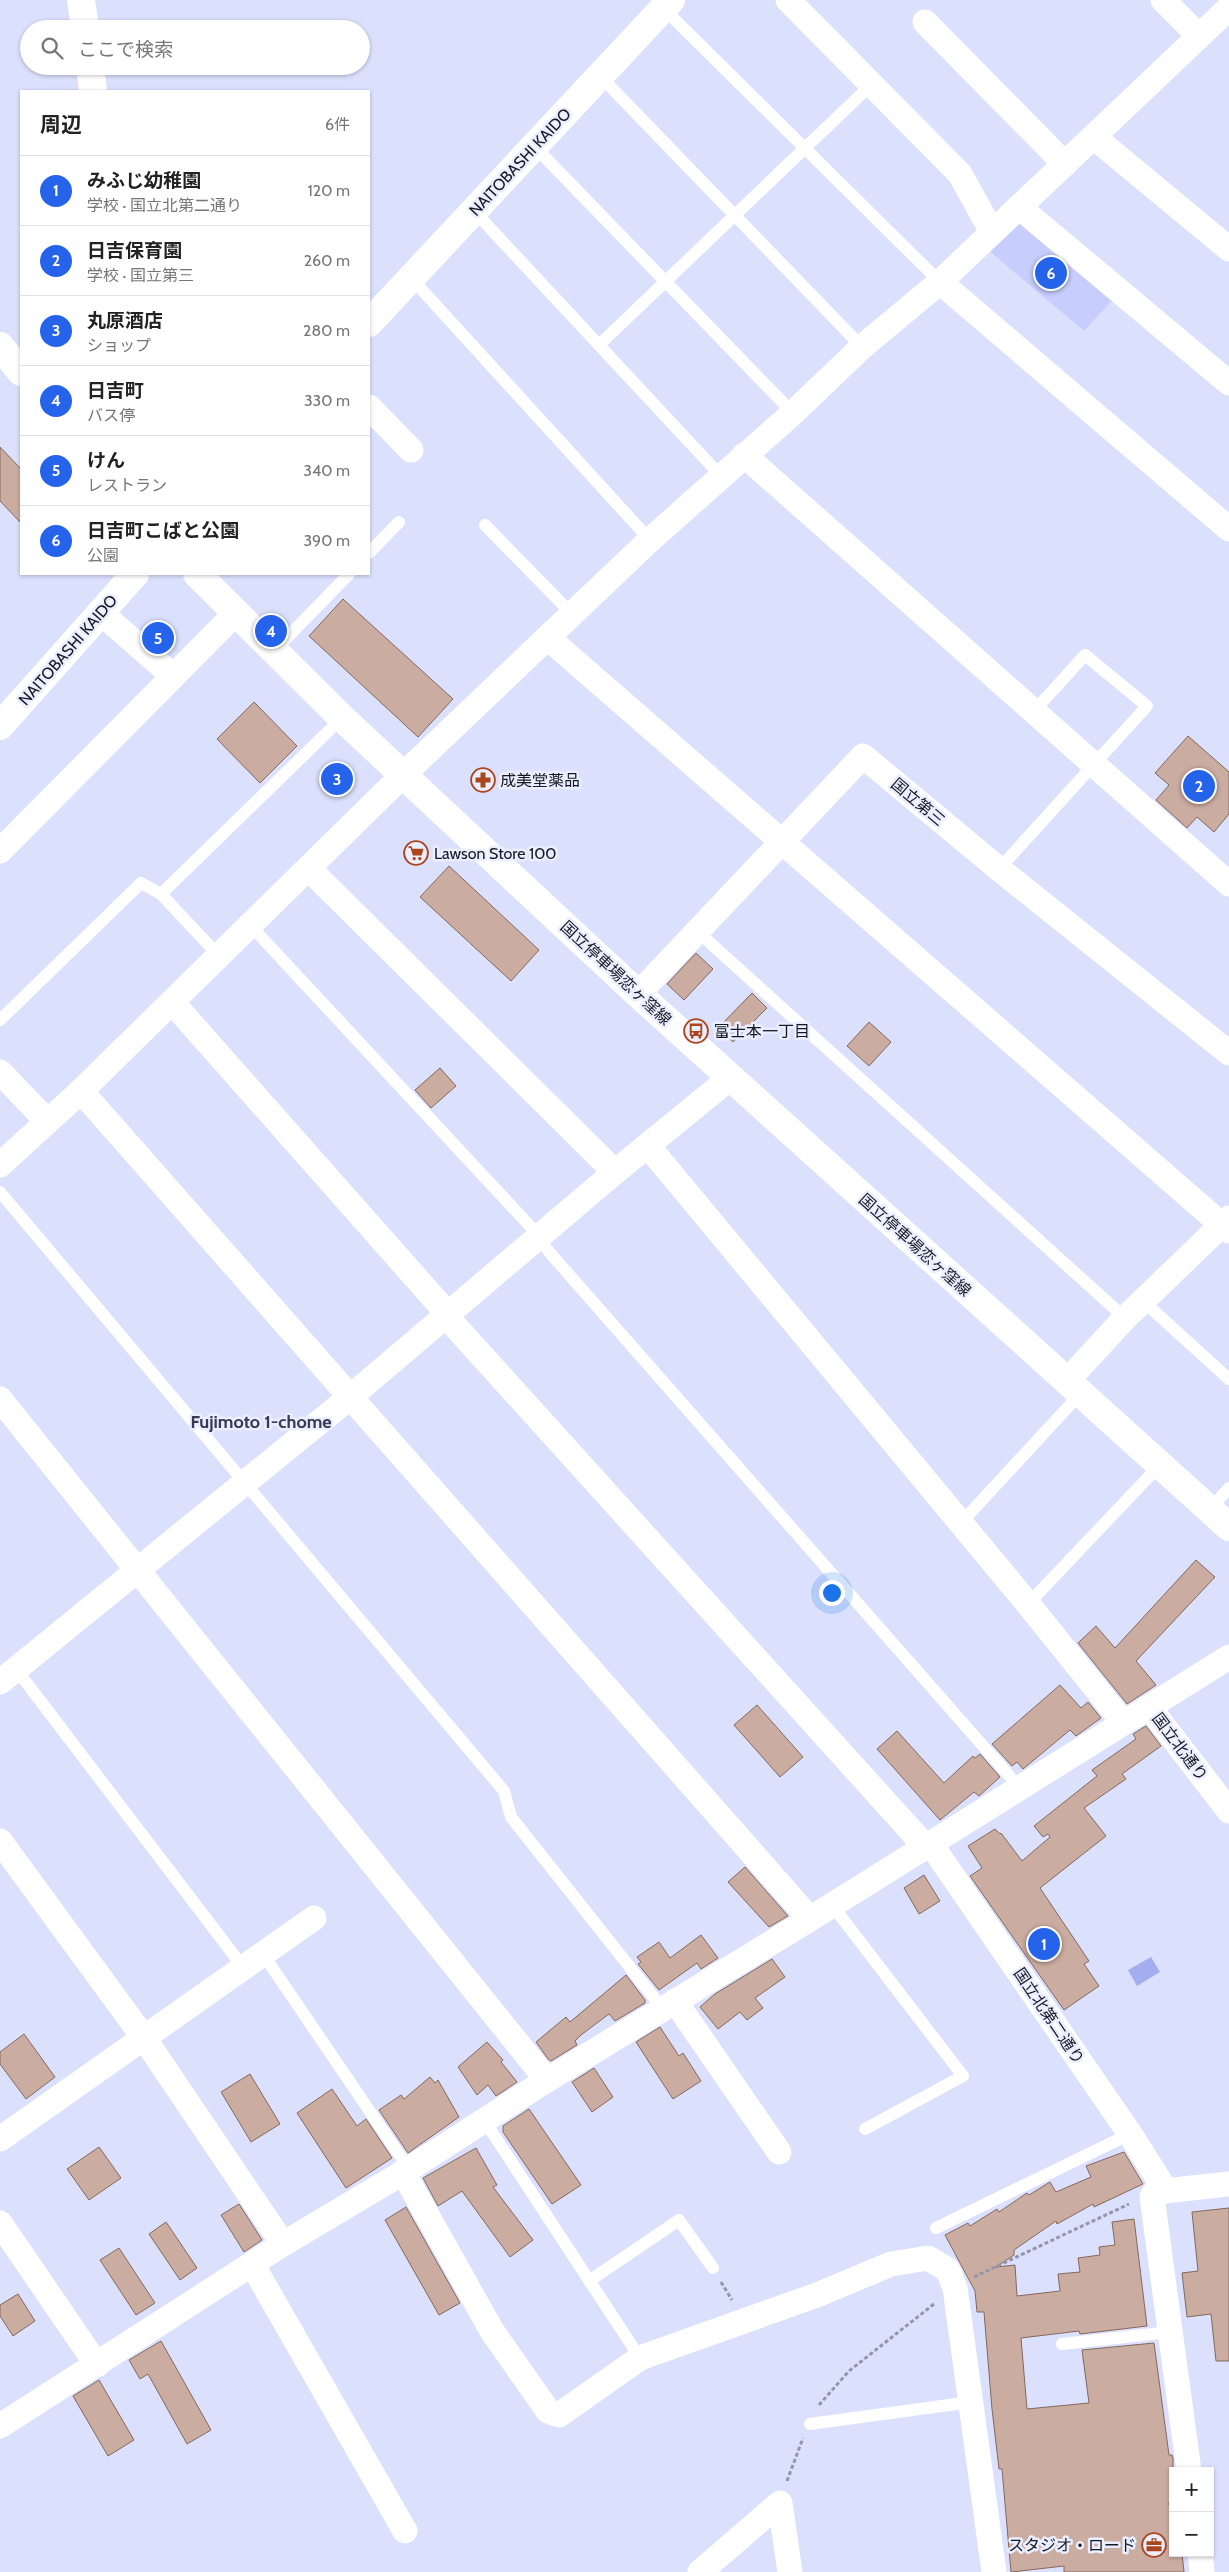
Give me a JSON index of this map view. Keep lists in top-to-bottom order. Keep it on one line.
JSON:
{"streets":{"main road":["NAITOBASHI KAIDO","国立停車場恋ヶ窪線"],"street":["国立第三","国立北通り","国立北第二通り"]},"crossings":[["国立第三","国立停車場恋ヶ窪線"]],"districts":["Fujimoto 1-chome"],"places":{"pharmacy":["成美堂薬品"],"supermarket":["Lawson Store 100"],"bus stop":["富士本一丁目"],"office":["スタジオ・ロード"]},"page":{"search":"ここで検索","heading":["周辺","6件"],"list":[{"mark":"1","name":"みふじ幼稚園","note":"学校 · 国立北第二通り","value":"120 m"},{"mark":"2","name":"日吉保育園","note":"学校 · 国立第三","value":"260 m"},{"mark":"3","name":"丸原酒店","note":"ショップ","value":"280 m"},{"mark":"4","name":"日吉町","note":"バス停","value":"330 m"},{"mark":"5","name":"けん","note":"レストラン","value":"340 m"},{"mark":"6","name":"日吉町こばと公園","note":"公園","value":"390 m"}],"pins":["6","4","5","3","2","1"],"map_buttons":["+","−"]}}
